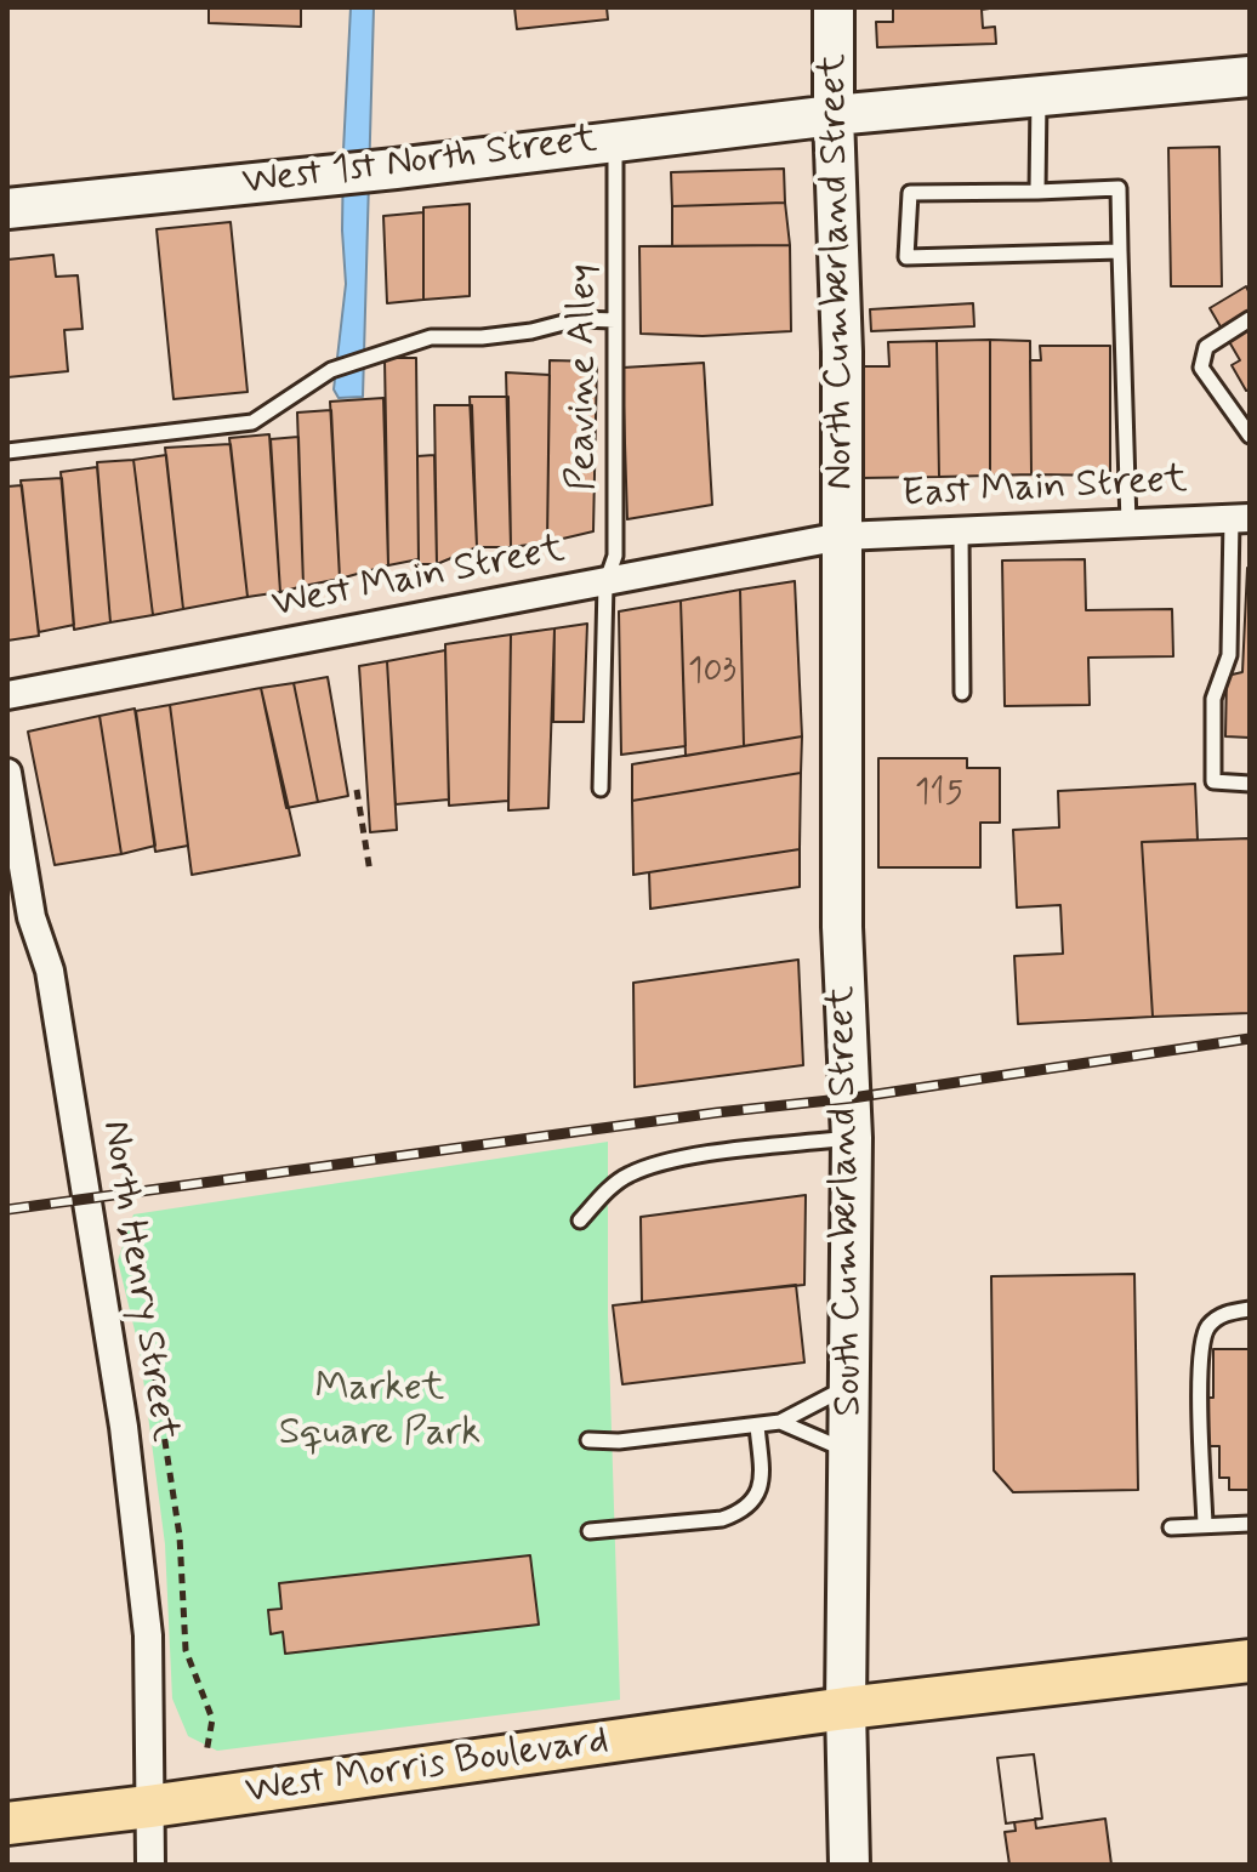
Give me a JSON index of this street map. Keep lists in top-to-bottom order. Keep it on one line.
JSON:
{"streets":{"main road":["West 1st North Street","North Cumberland Street","South Cumberland Street","West Morris Boulevard"],"street":["East Main Street","West Main Street","North Henry Street"],"lane":["Peavine Alley"]},"crossings":[["West 1st North Street","North Cumberland Street"],["West 1st North Street","Peavine Alley"],["North Cumberland Street","East Main Street"],["North Cumberland Street","West Main Street"],["North Cumberland Street","South Cumberland Street"],["Peavine Alley","West Main Street"],["East Main Street","West Main Street"],["East Main Street","South Cumberland Street"],["West Main Street","South Cumberland Street"],["South Cumberland Street","West Morris Boulevard"],["North Henry Street","West Morris Boulevard"]],"parks":["Market Square Park"],"house_numbers":["103","115"]}
